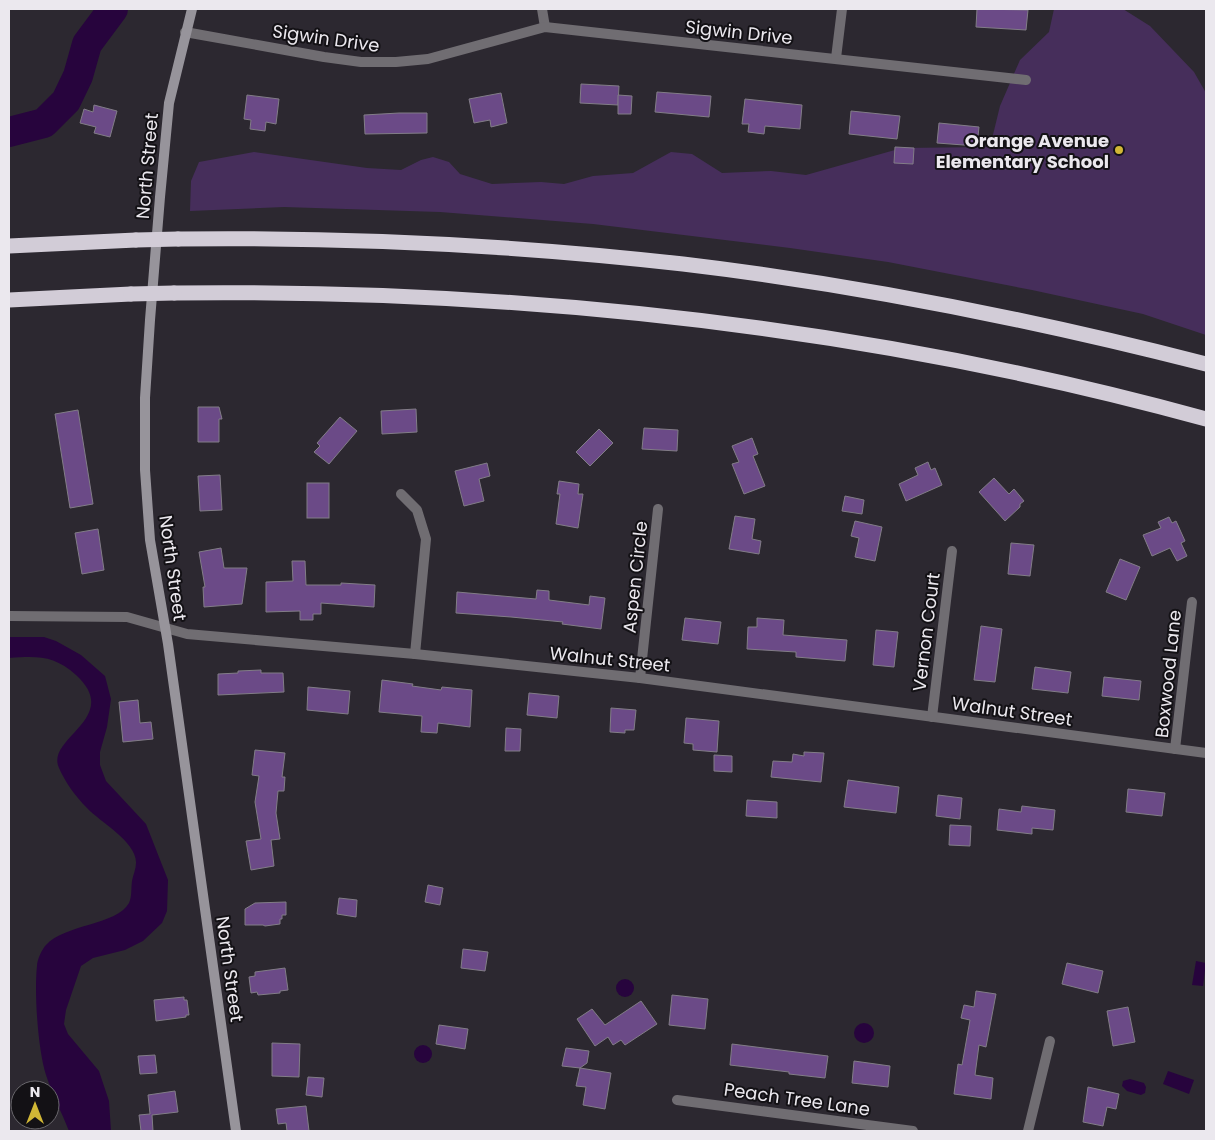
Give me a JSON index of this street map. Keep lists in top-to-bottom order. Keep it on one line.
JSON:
{"streets":{"main road":["North Street"],"street":["Sigwin Drive","Aspen Circle","Vernon Court","Walnut Street","Boxwood Lane","Peach Tree Lane"]},"crossings":[["Sigwin Drive","North Street"],["North Street","Walnut Street"],["Aspen Circle","Walnut Street"],["Vernon Court","Walnut Street"],["Walnut Street","Boxwood Lane"]],"places":["Orange Avenue Elementary School"],"north":"top"}
